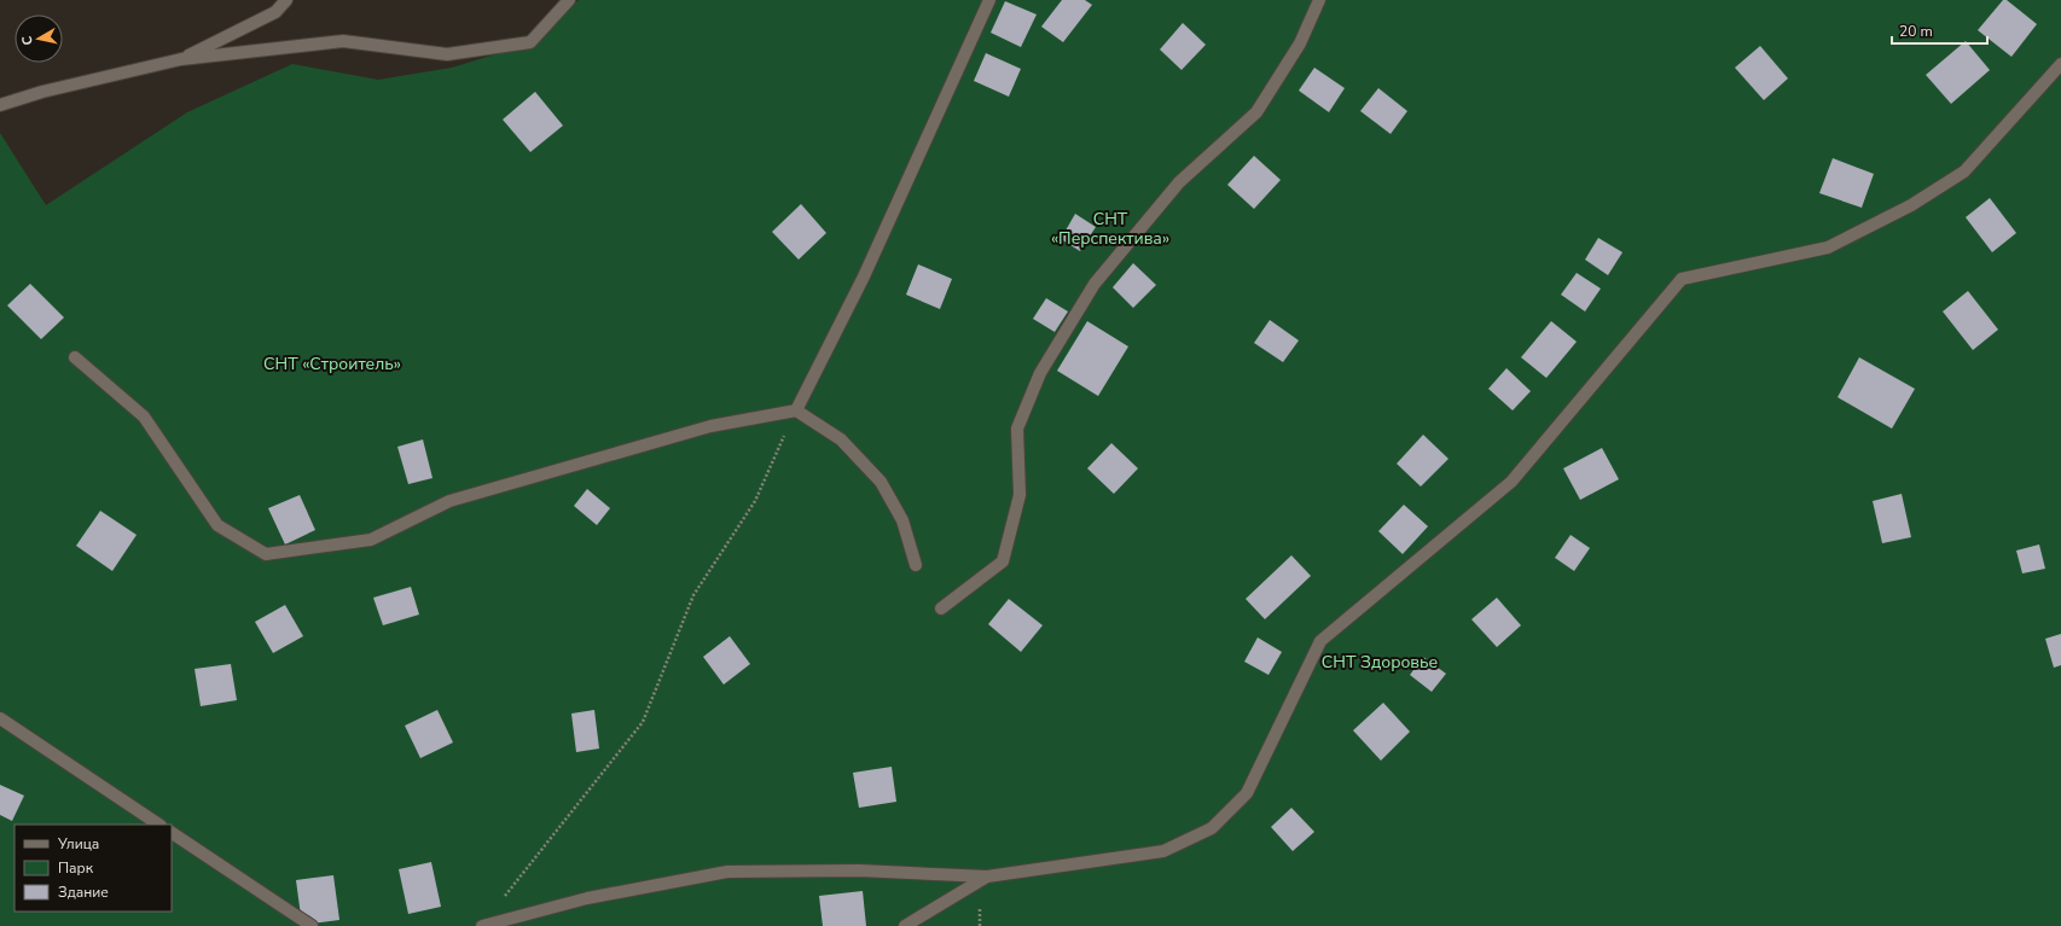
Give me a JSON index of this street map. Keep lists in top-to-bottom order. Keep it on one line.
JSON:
{"parks":["СНТ «Перспектива»","СНТ «Строитель»","СНТ Здоровье"],"legend":["Улица","Парк","Здание"],"scale_bar":"20 m","north":"left"}
